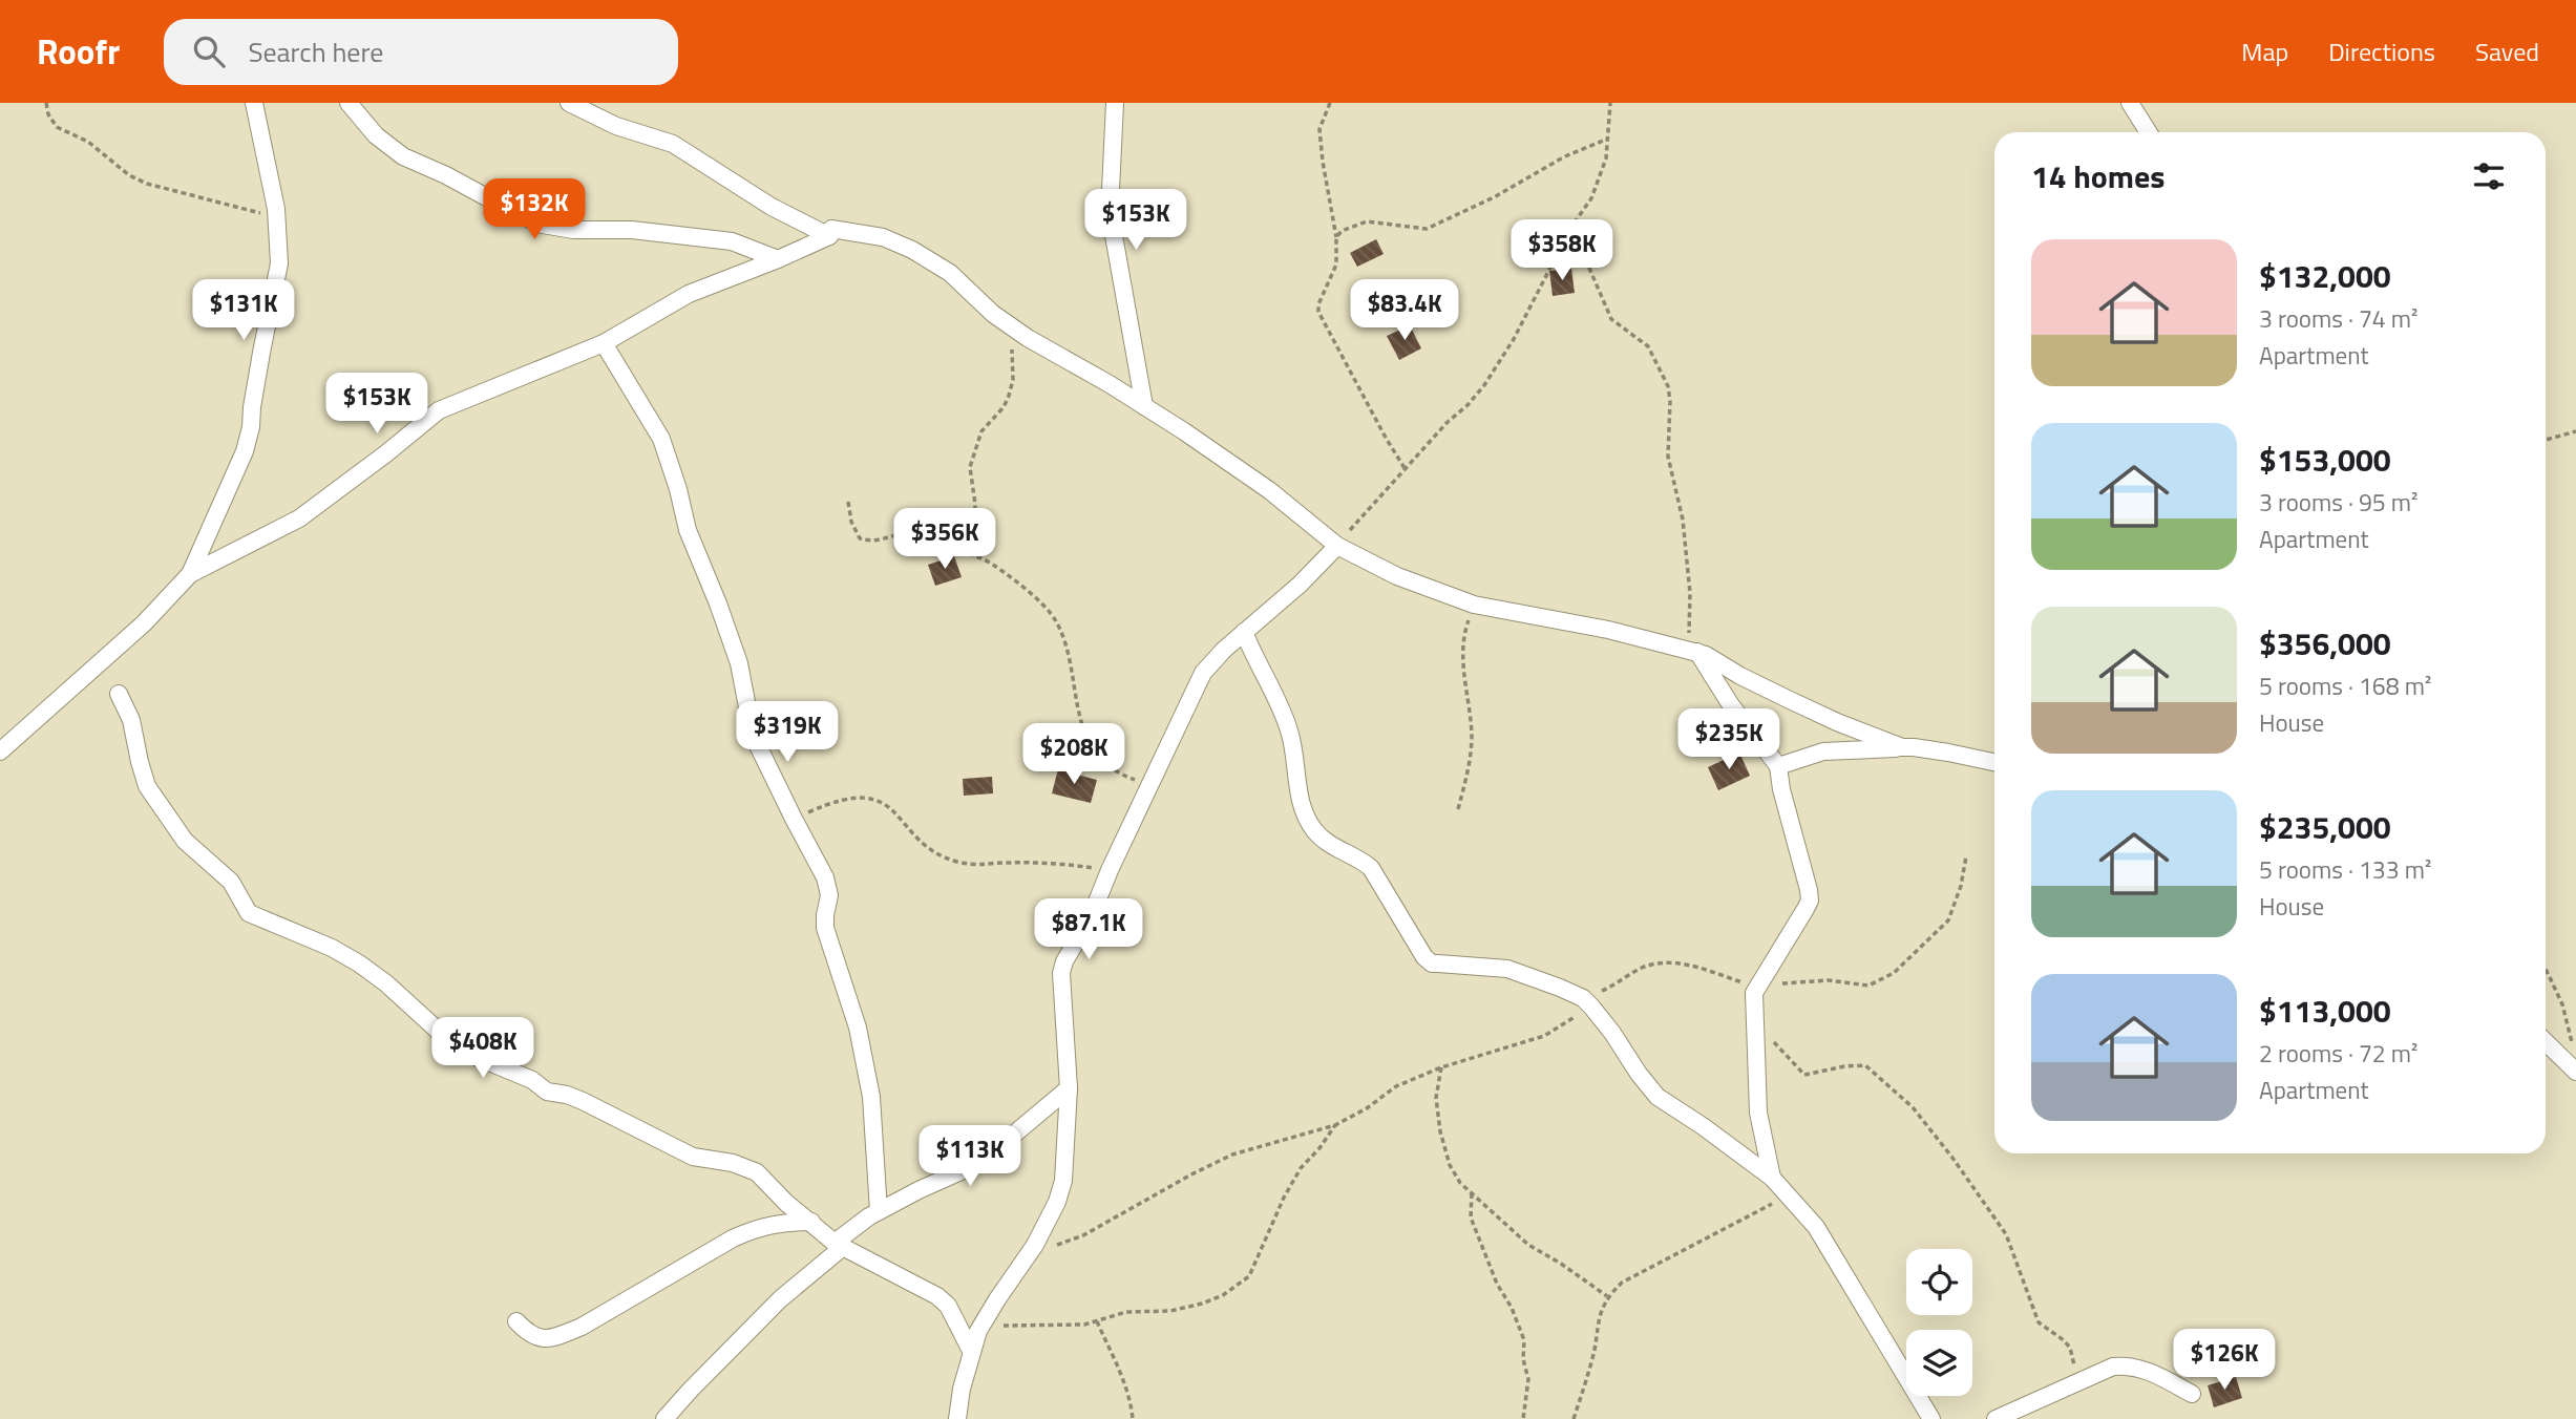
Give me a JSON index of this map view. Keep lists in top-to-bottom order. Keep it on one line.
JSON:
{"page":{"header":"Roofr","search":"Search here","nav":["Map","Directions","Saved"],"heading":"14 homes","price":["$132K","$153K","$358K","$131K","$83.4K","$153K","$356K","$319K","$235K","$208K","$87.1K","$408K","$113K","$126K"],"list":[{"name":"$132,000","note":"3 rooms · 74 m² · Apartment"},{"name":"$153,000","note":"3 rooms · 95 m² · Apartment"},{"name":"$356,000","note":"5 rooms · 168 m² · House"},{"name":"$235,000","note":"5 rooms · 133 m² · House"},{"name":"$113,000","note":"2 rooms · 72 m² · Apartment"}]}}
